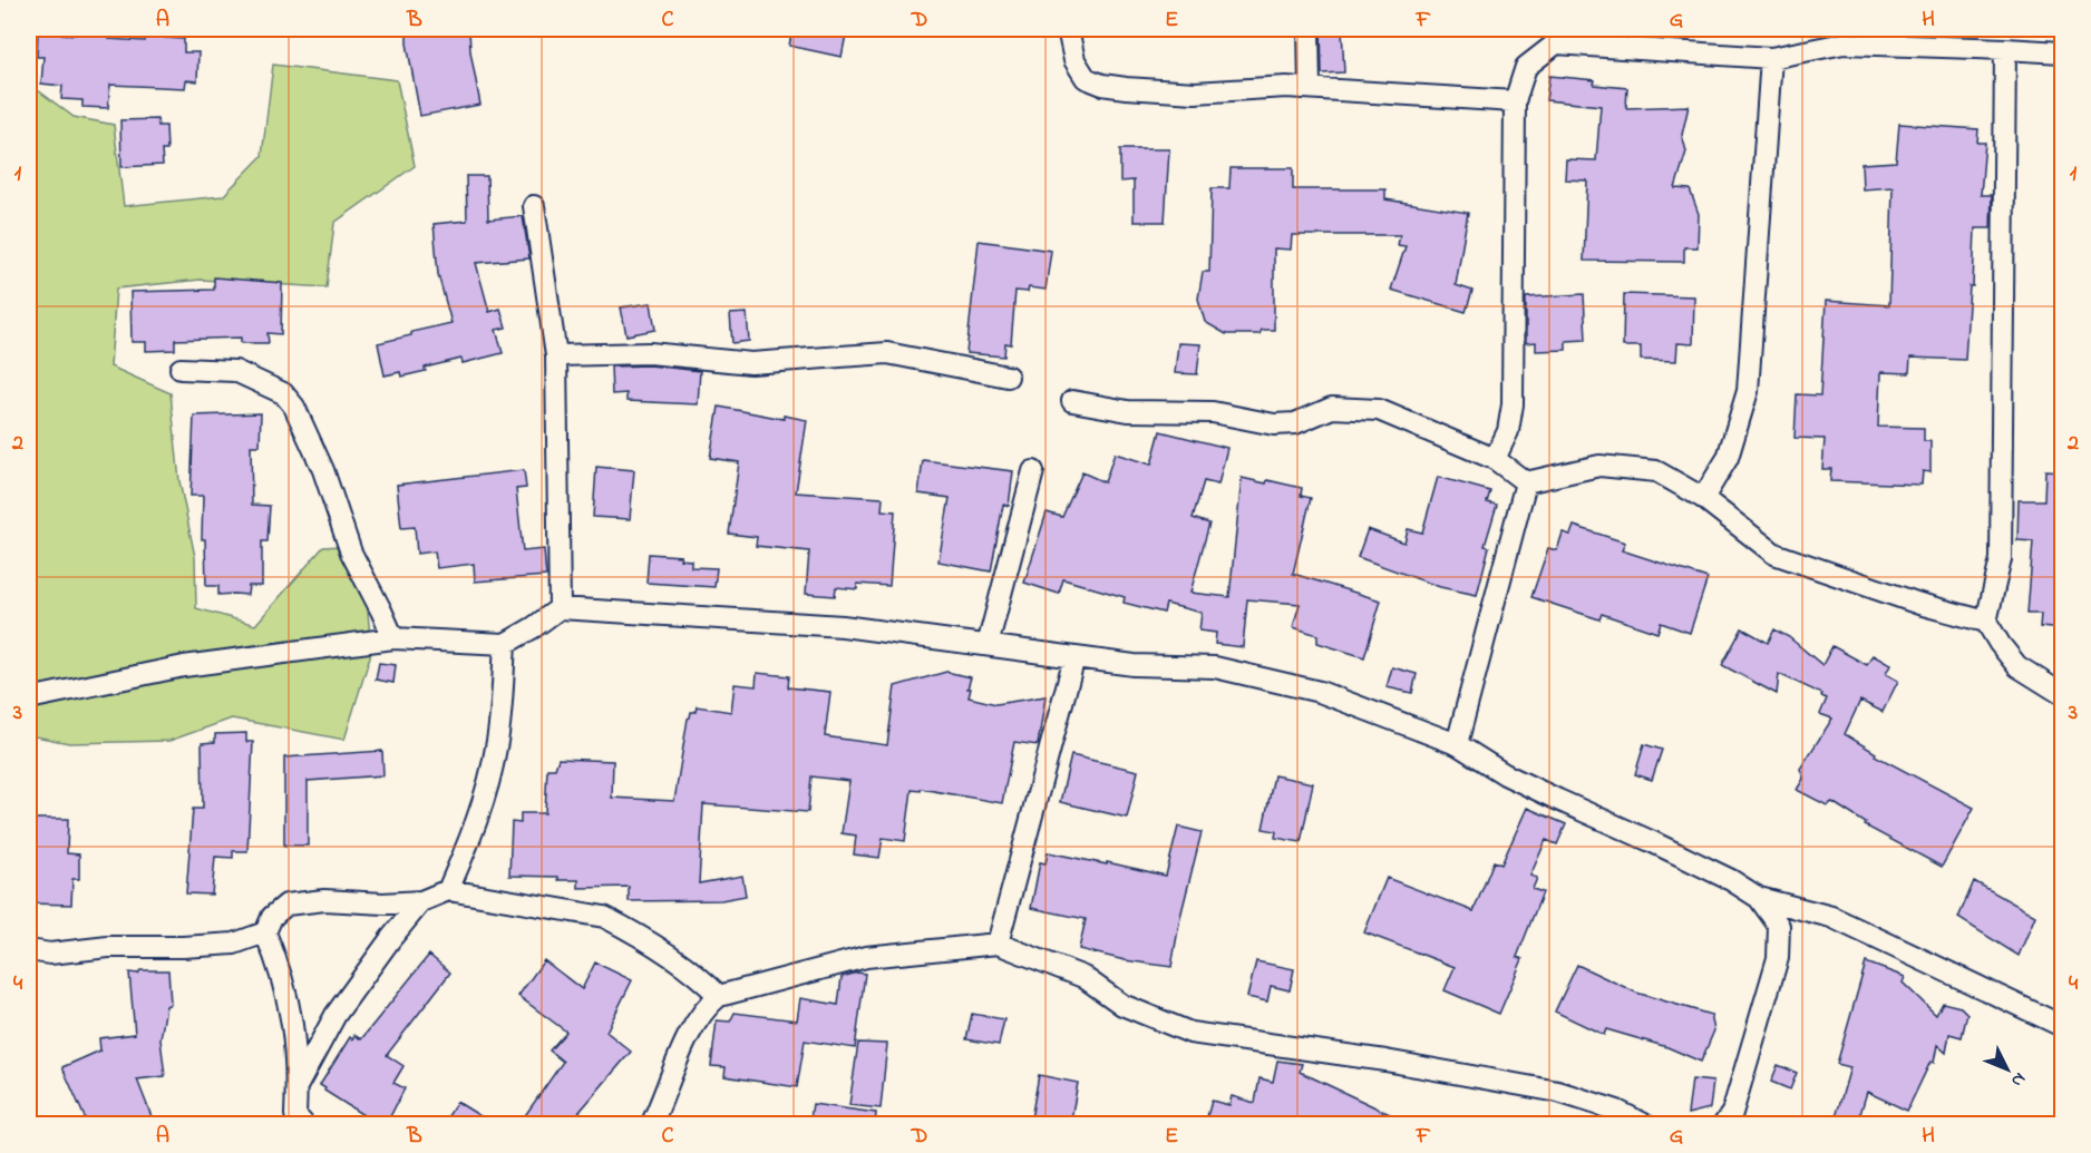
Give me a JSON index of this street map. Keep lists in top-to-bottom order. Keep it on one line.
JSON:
{"north":"bottom right","grid":{"columns":["A","B","C","D","E","F","G","H"],"rows":["1","2","3","4"]}}
